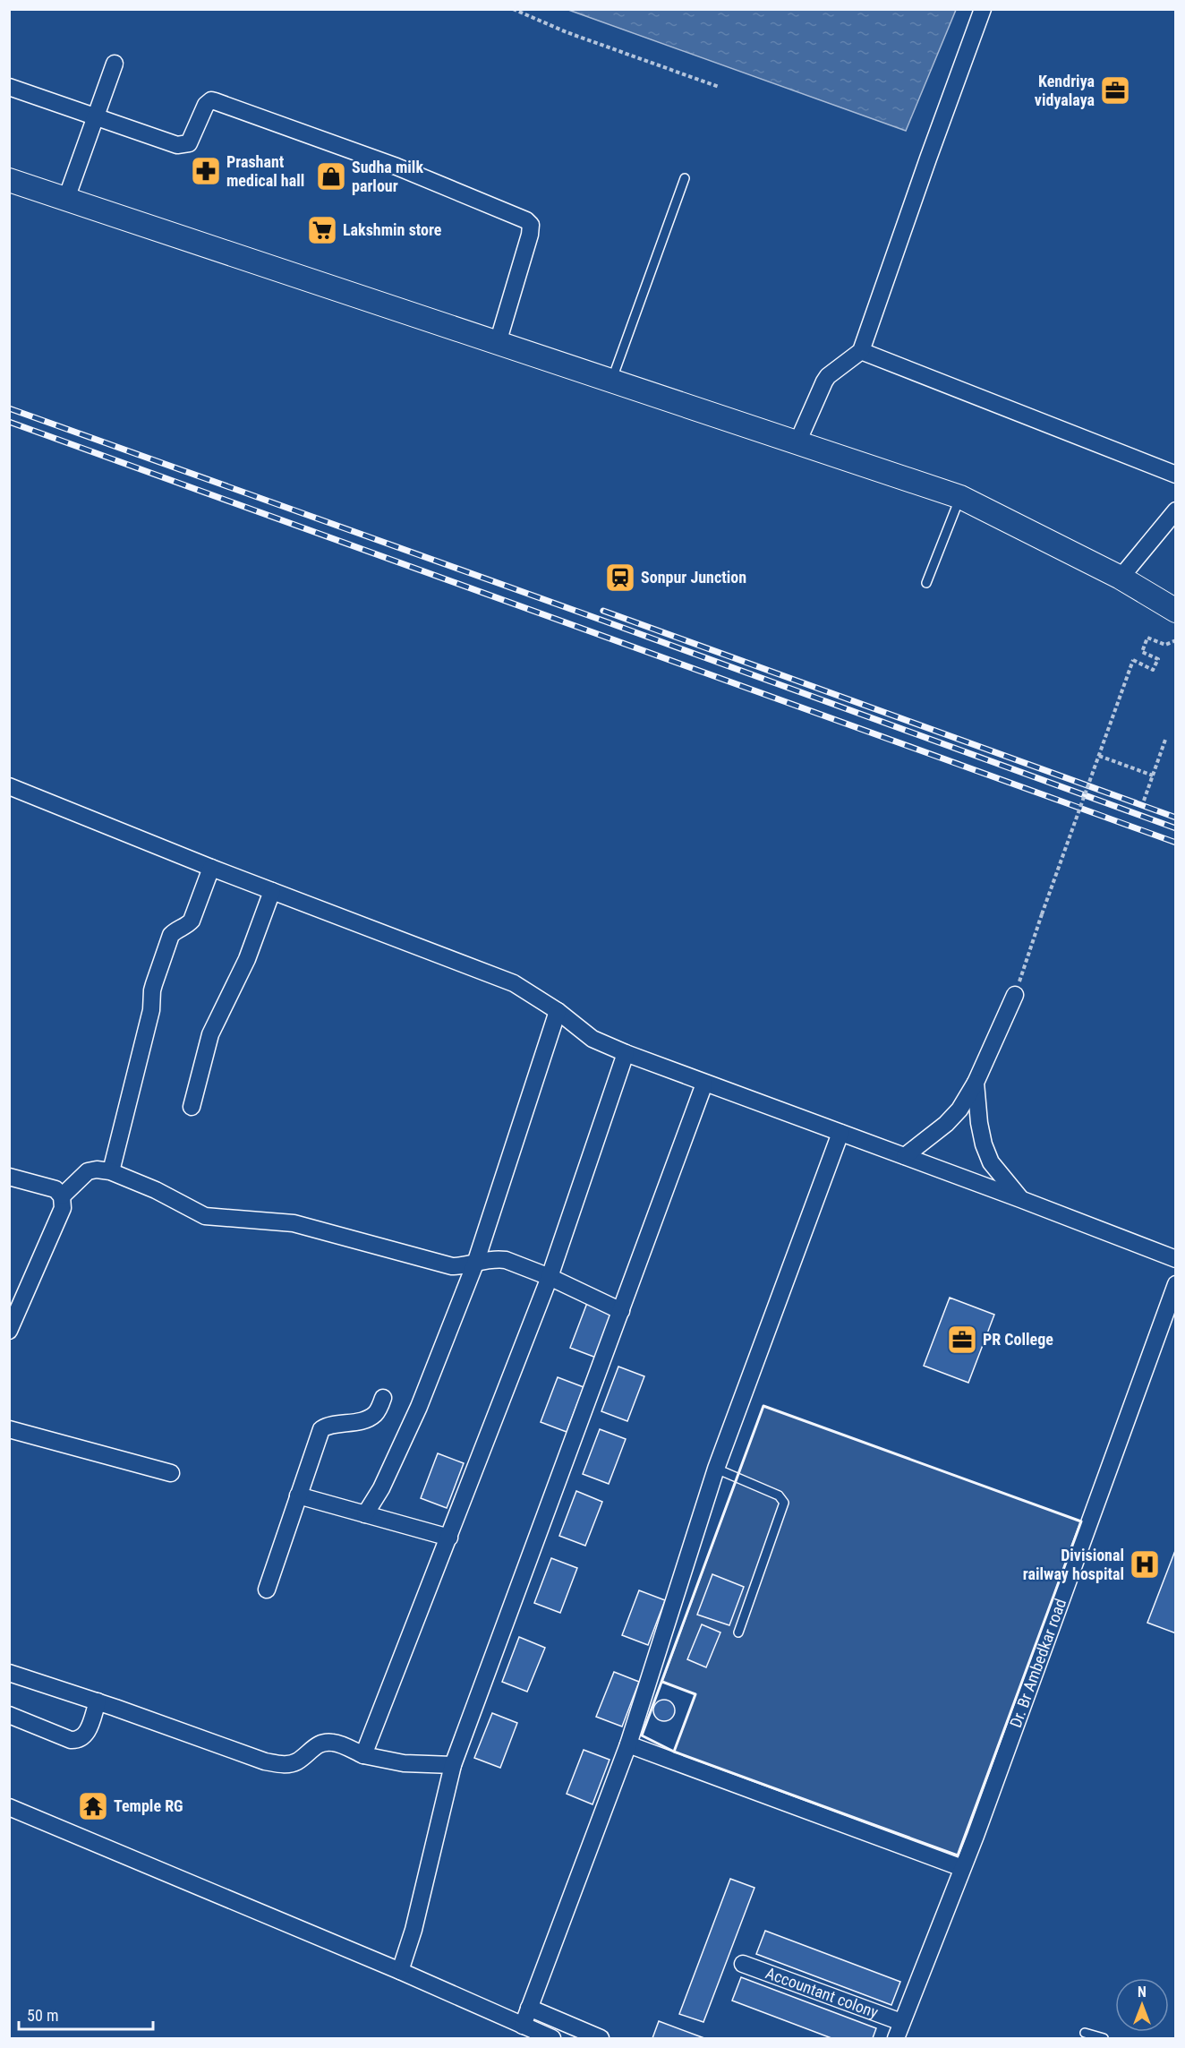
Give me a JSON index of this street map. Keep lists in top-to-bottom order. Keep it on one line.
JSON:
{"streets":{"street":["Dr. Br Ambedkar road","Accountant colony"]},"crossings":[["Dr. Br Ambedkar road","Accountant colony"]],"places":{"office":["Kendriya vidyalaya","PR College"],"pharmacy":["Prashant medical hall"],"shop":["Sudha milk parlour"],"supermarket":["Lakshmin store"],"station":["Sonpur Junction"],"hospital":["Divisional railway hospital"],"temple":["Temple RG"]},"scale_bar":"50 m","north":"top"}
